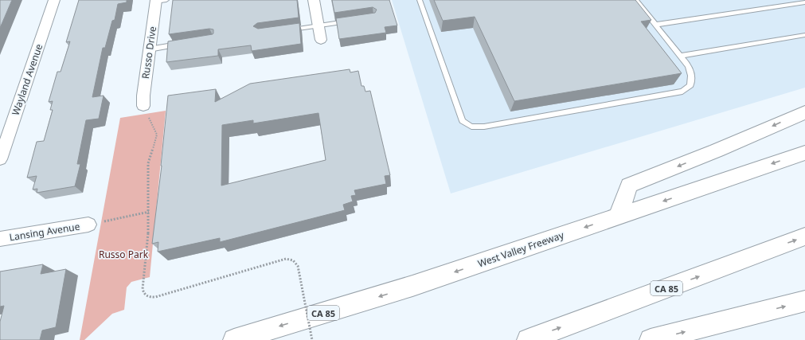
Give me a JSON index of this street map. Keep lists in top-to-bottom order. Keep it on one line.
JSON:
{"streets":{"highway":["West Valley Freeway","CA 85"],"street":["Russo Drive","Wayland Avenue","Lansing Avenue"]},"parks":["Russo Park"]}
